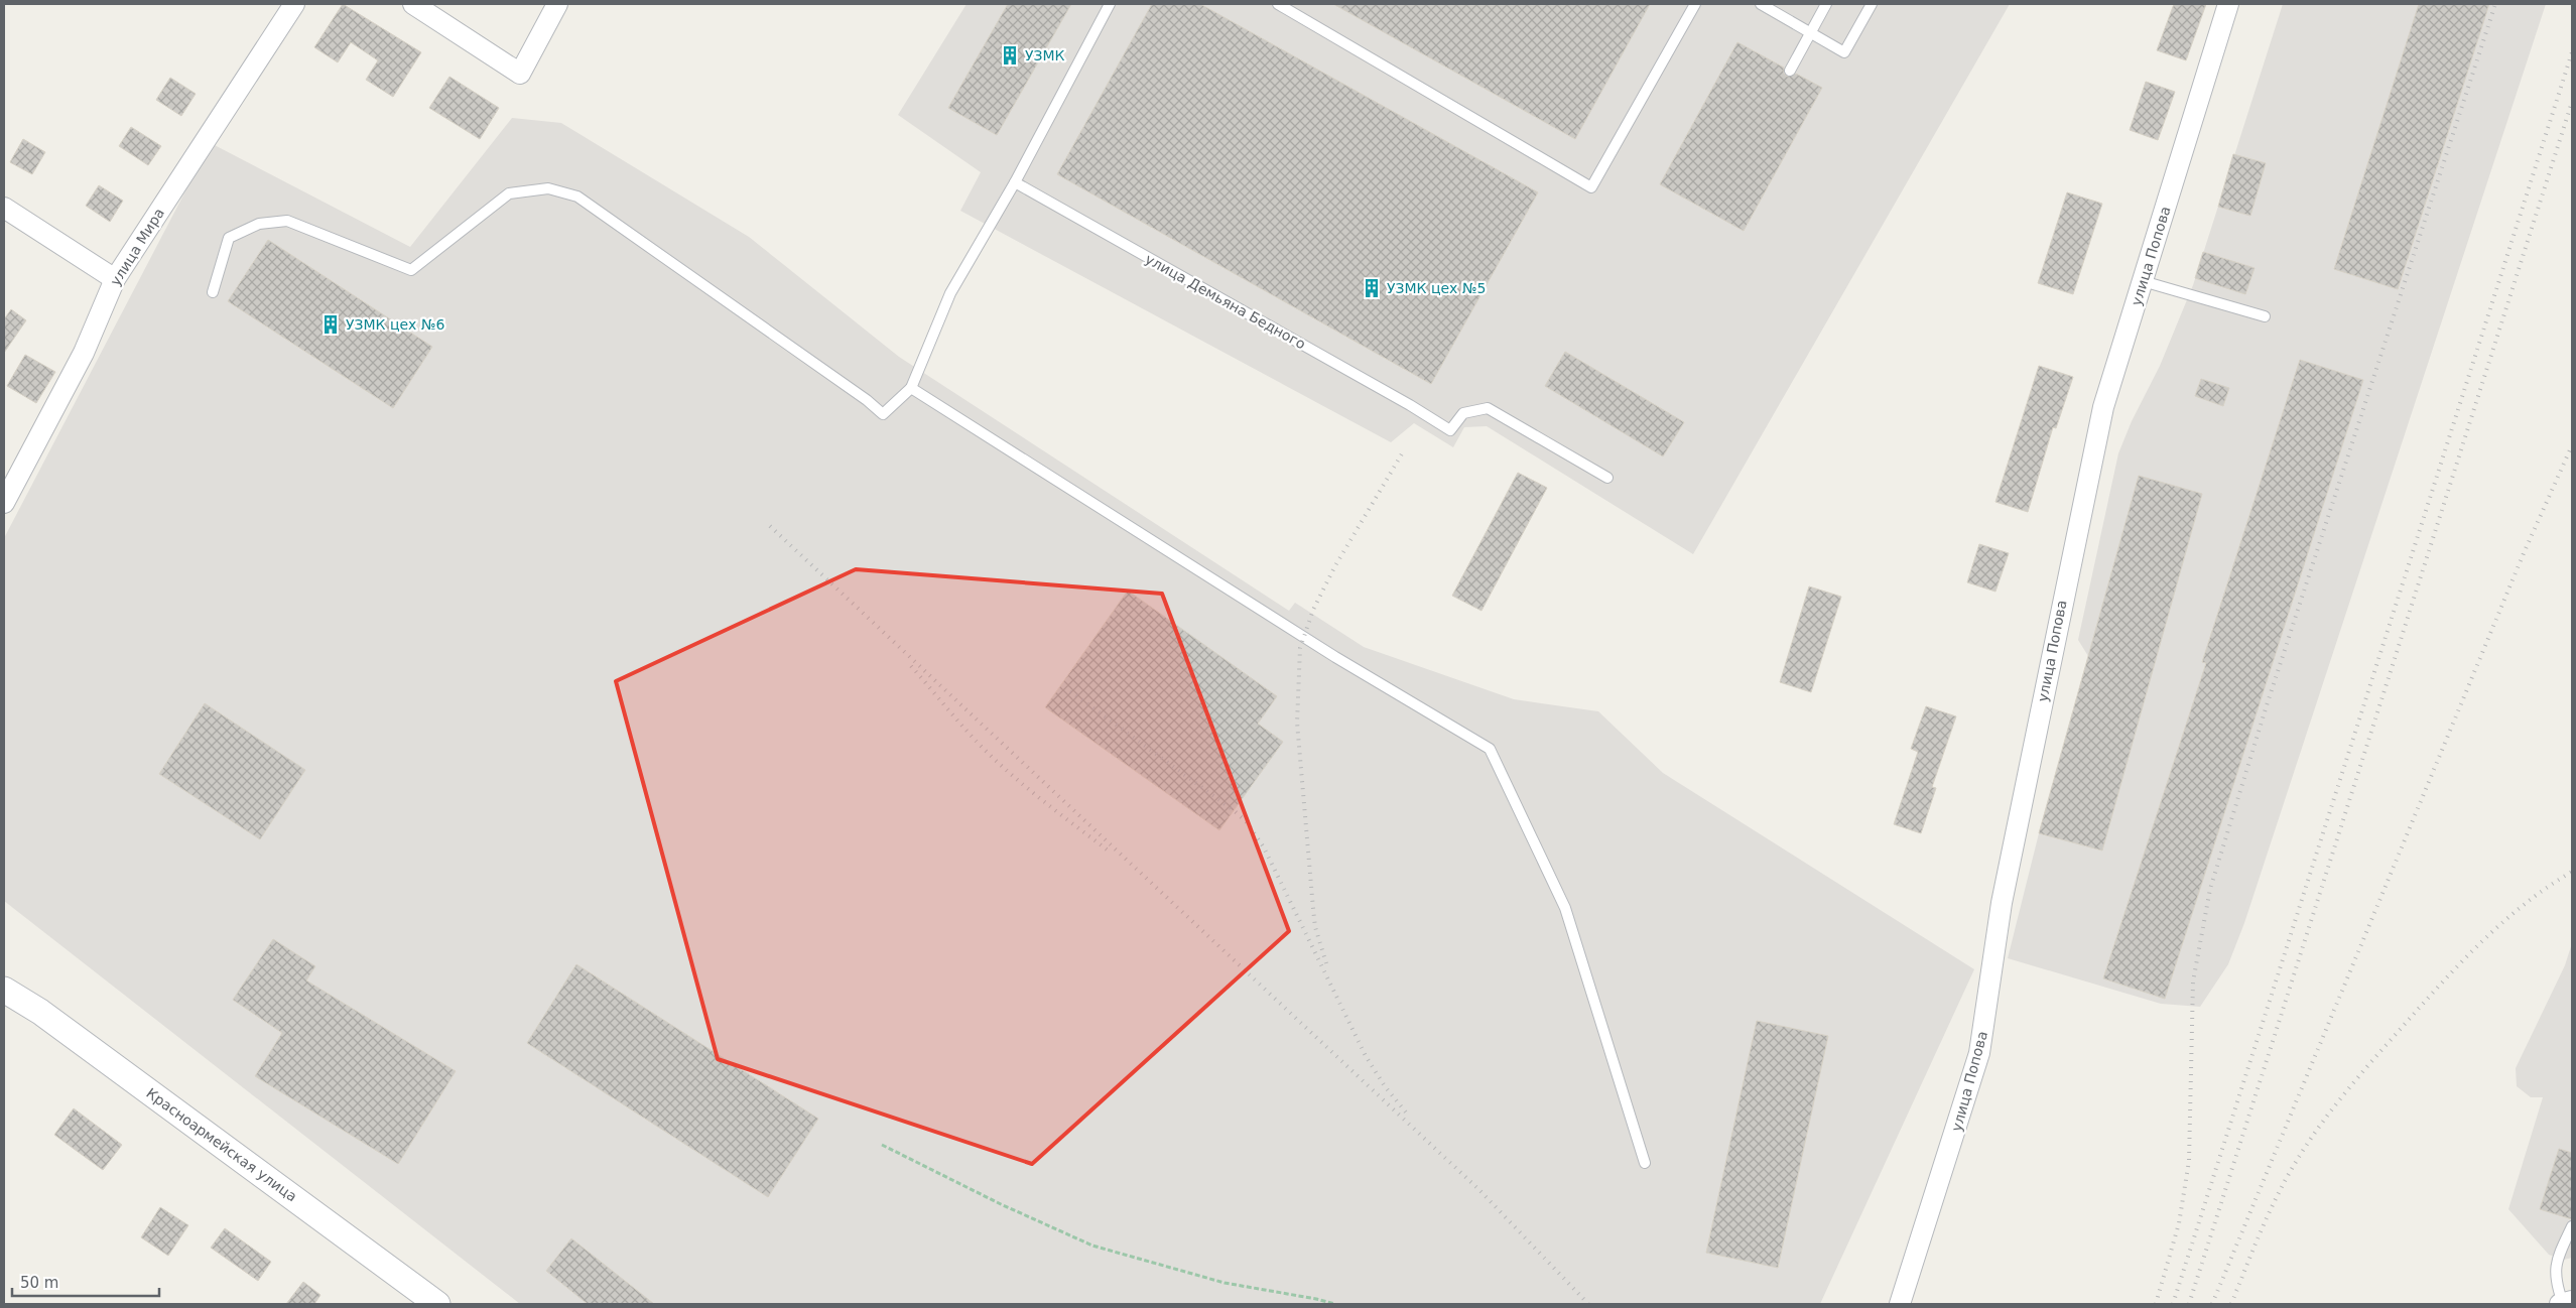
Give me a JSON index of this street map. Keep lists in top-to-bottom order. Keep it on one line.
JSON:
{"streets":{"street":["улица Мира","улица Попова","Красноармейская улица"],"lane":["улица Демьяна Бедного"]},"places":{"building":["УЗМК","УЗМК цех №5","УЗМК цех №6"]},"scale_bar":"50 m"}
